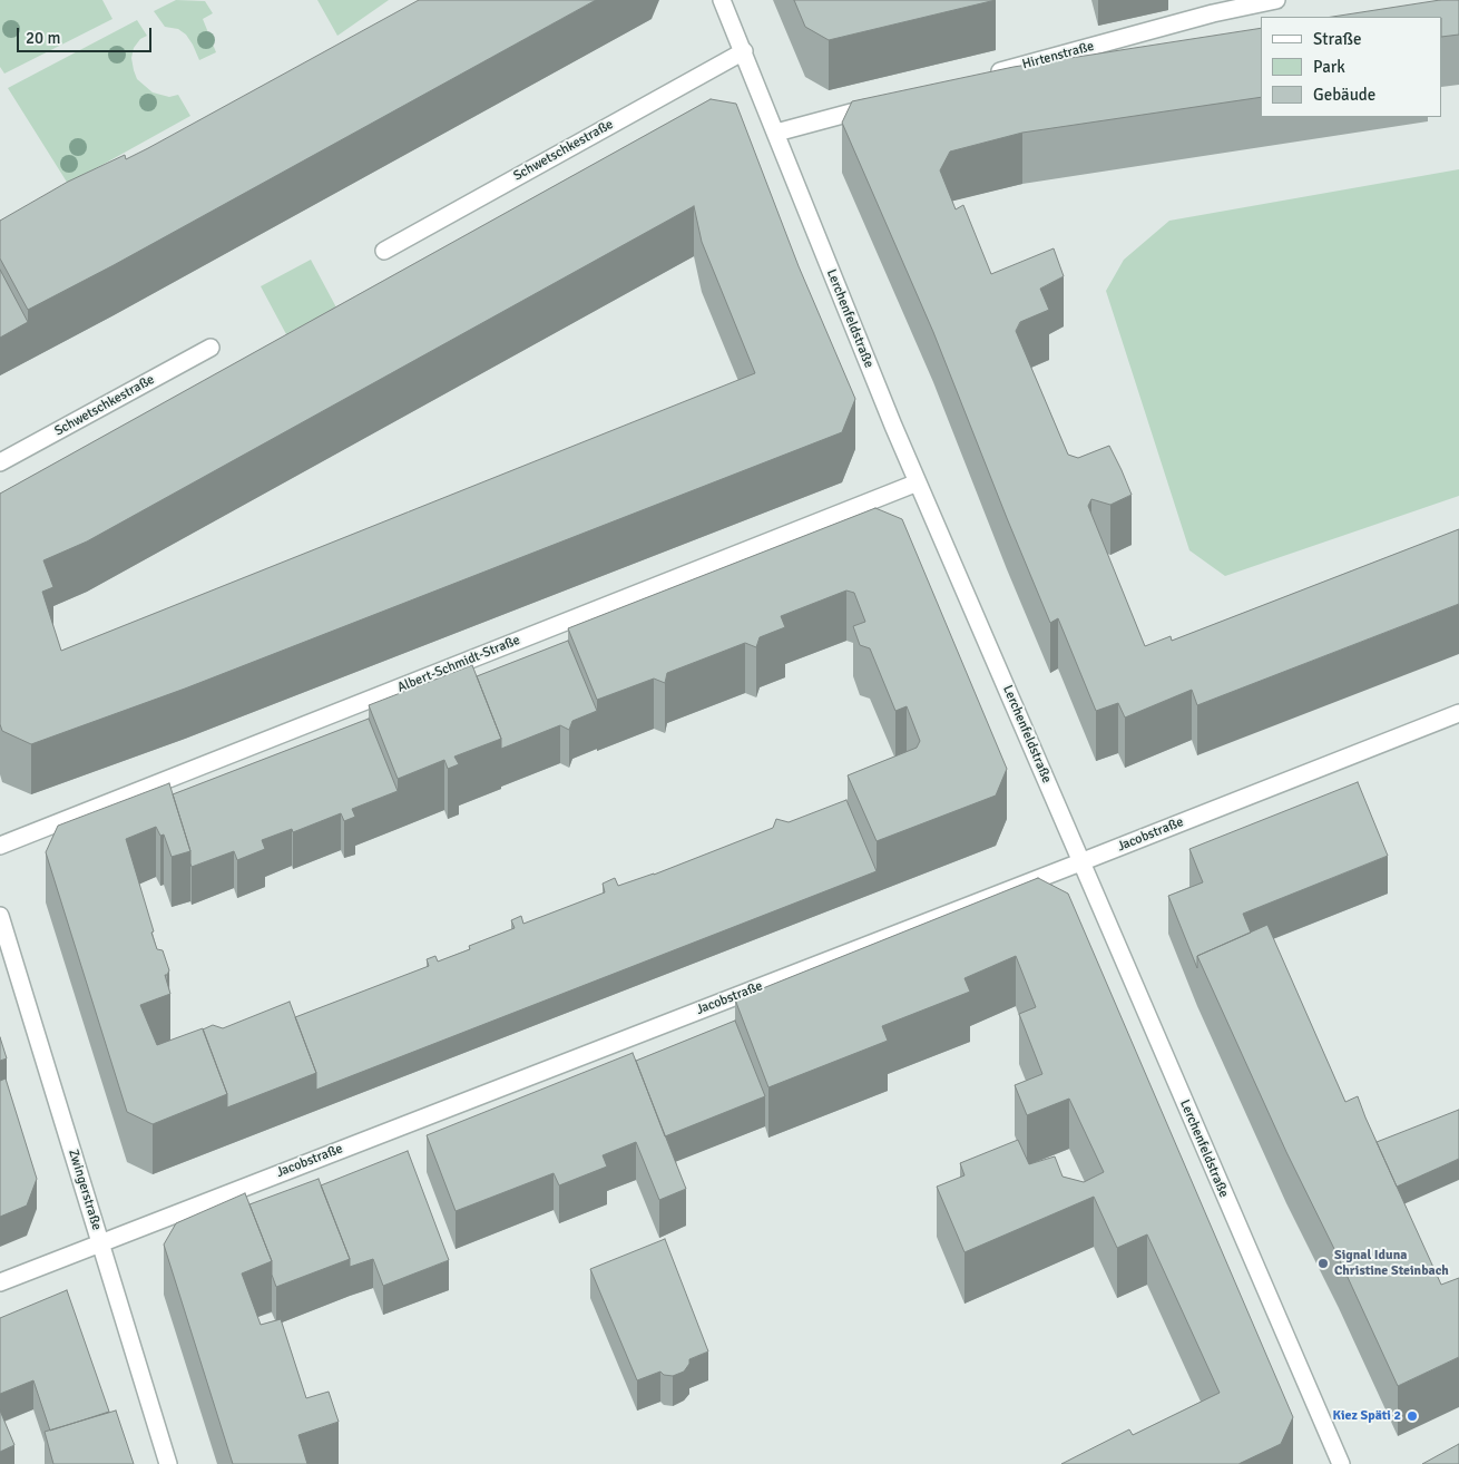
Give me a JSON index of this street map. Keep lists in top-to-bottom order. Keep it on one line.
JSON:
{"streets":{"street":["Hirtenstraße","Schwetschkestraße","Lerchenfeldstraße","Albert-Schmidt-Straße","Jacobstraße","Zwingerstraße"]},"crossings":[["Schwetschkestraße","Lerchenfeldstraße"],["Lerchenfeldstraße","Albert-Schmidt-Straße"],["Lerchenfeldstraße","Jacobstraße"],["Jacobstraße","Zwingerstraße"]],"places":["Signal Iduna Christine Steinbach","Kiez Späti 2"],"legend":["Straße","Park","Gebäude"],"scale_bar":"20 m"}
